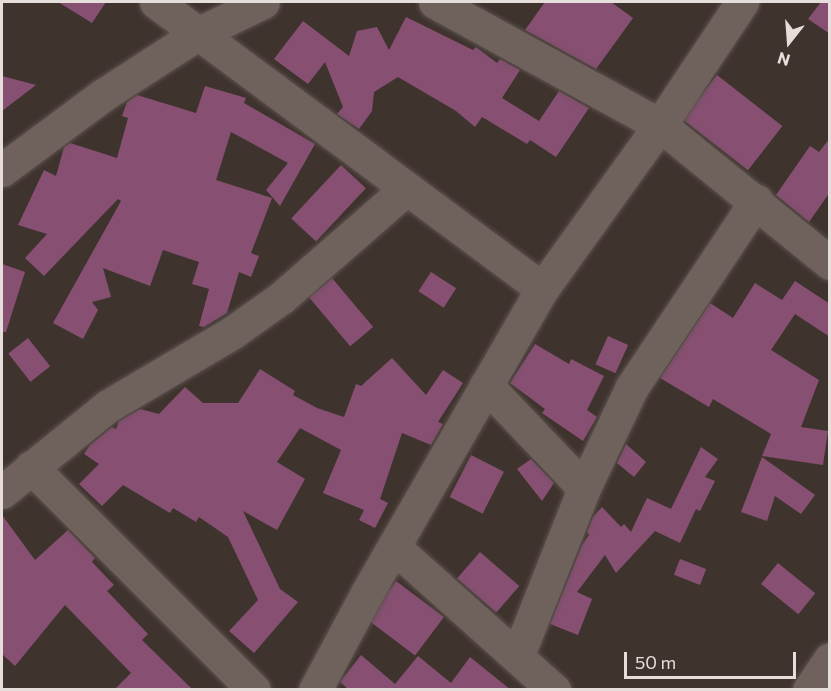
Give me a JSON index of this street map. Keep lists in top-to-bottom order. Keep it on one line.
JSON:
{"scale_bar":"50 m","north":"bottom"}
